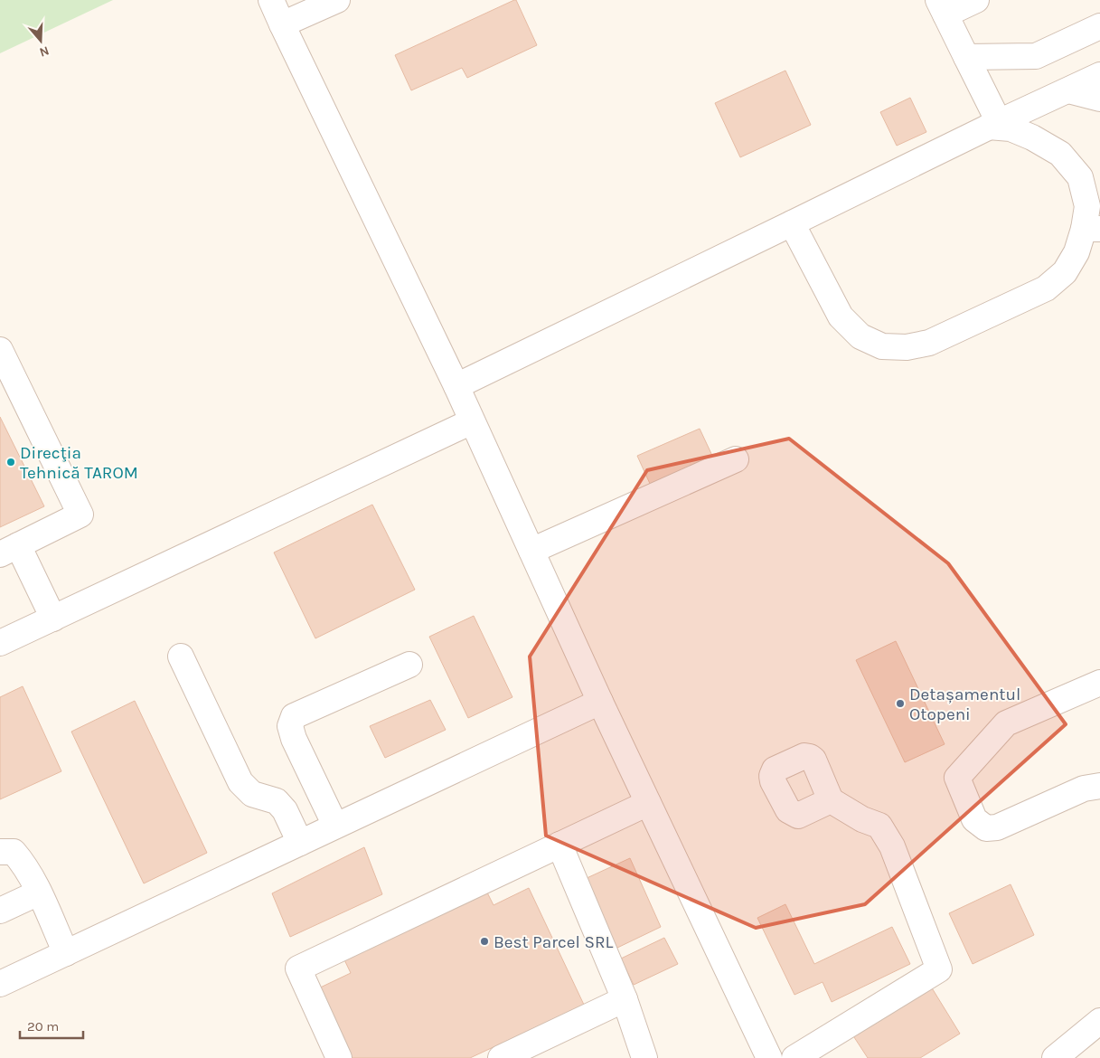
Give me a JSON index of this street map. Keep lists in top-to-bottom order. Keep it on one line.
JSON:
{"places":["Direcţia Tehnică TAROM","Detașamentul Otopeni","Best Parcel SRL"],"scale_bar":"20 m","north":"bottom"}
